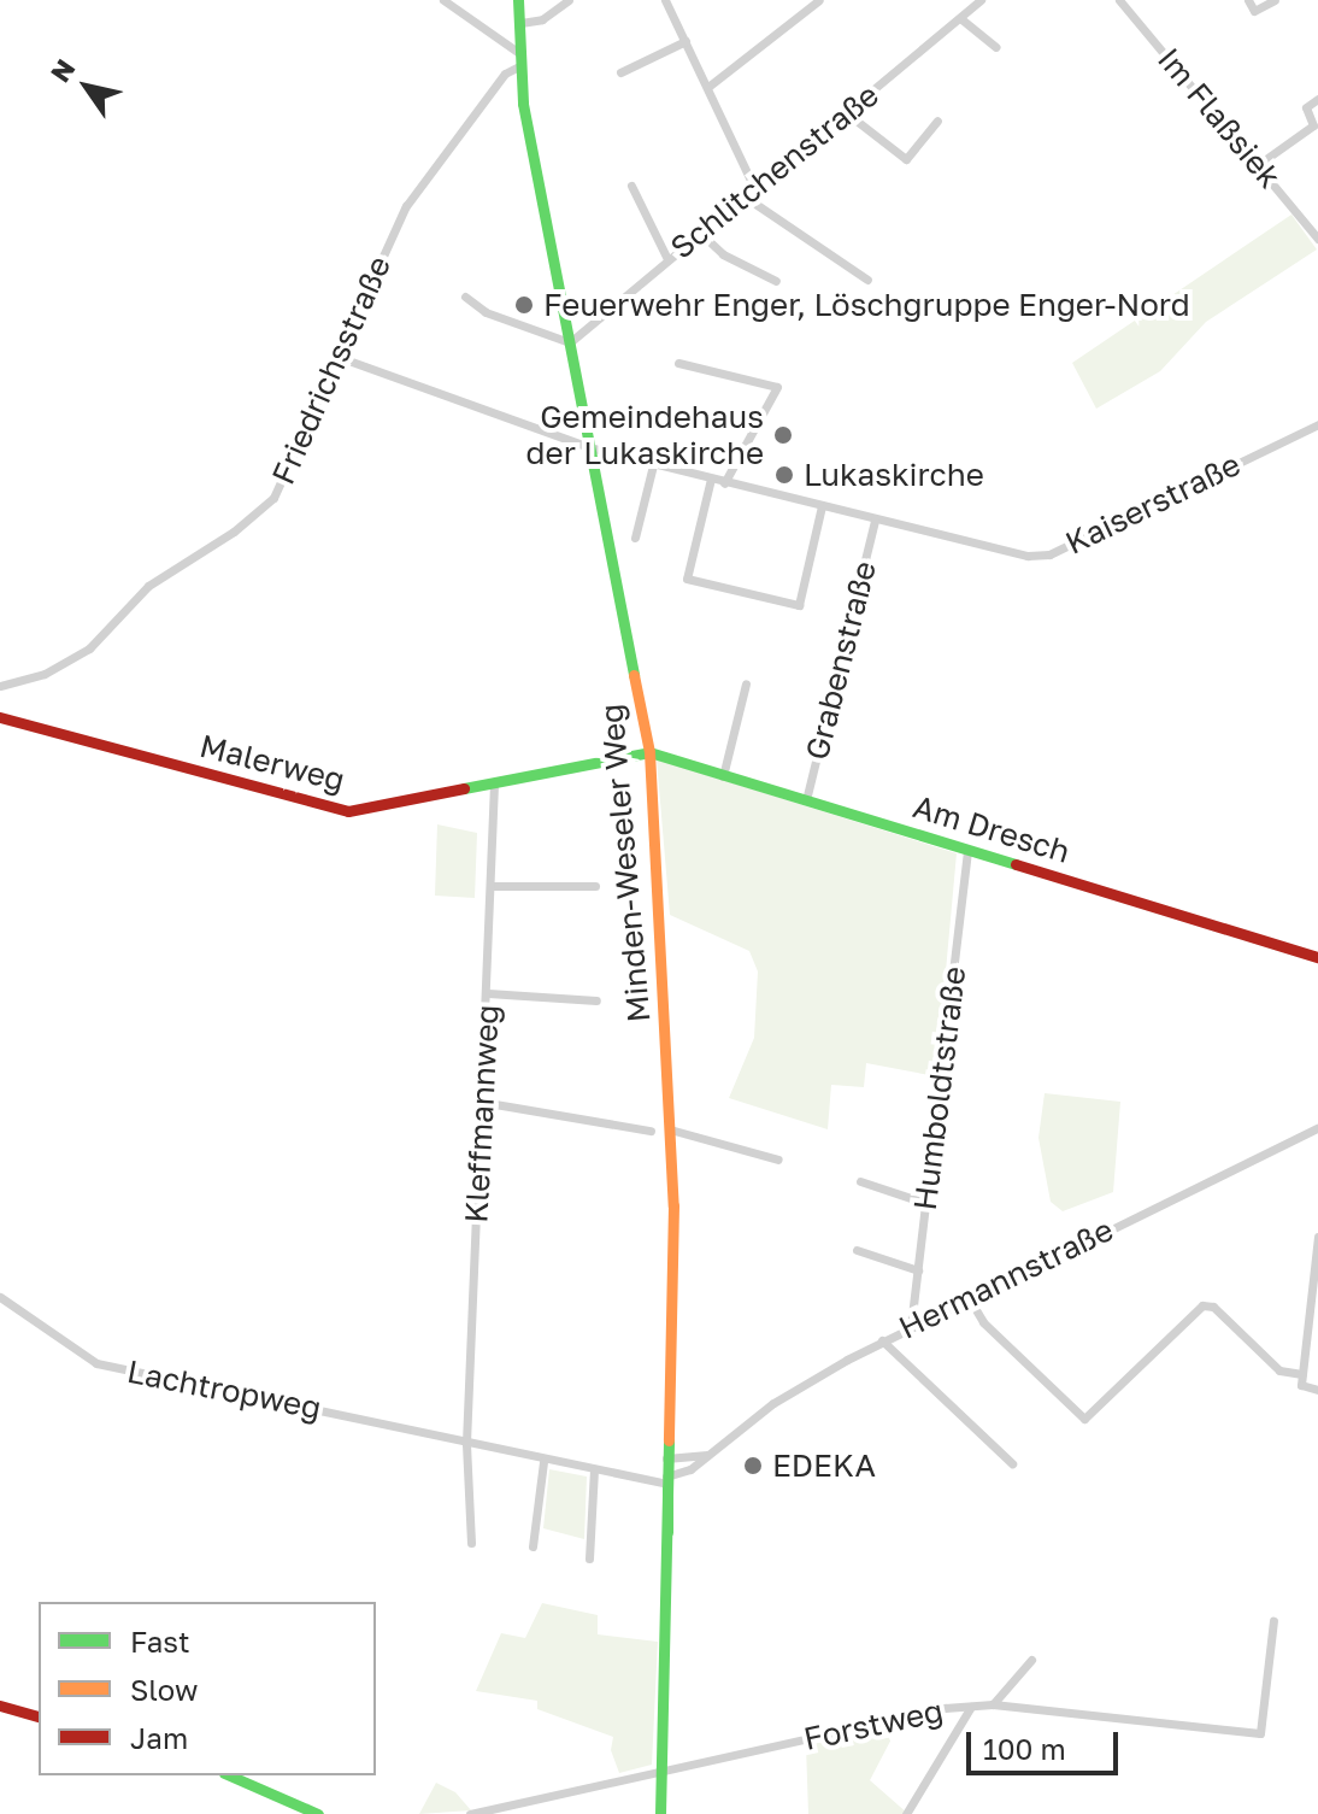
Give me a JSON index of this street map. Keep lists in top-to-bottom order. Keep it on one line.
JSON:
{"streets":{"street":["Im Flaßsiek","Schlitchenstraße","Friedrichsstraße","Kaiserstraße","Grabenstraße","Malerweg","Am Dresch","Minden-Weseler Weg","Humboldtstraße","Kleffmannweg","Hermannstraße","Lachtropweg","Forstweg"]},"crossings":[["Schlitchenstraße","Minden-Weseler Weg"],["Friedrichsstraße","Kaiserstraße"],["Friedrichsstraße","Minden-Weseler Weg"],["Kaiserstraße","Grabenstraße"],["Kaiserstraße","Minden-Weseler Weg"],["Grabenstraße","Am Dresch"],["Malerweg","Am Dresch"],["Malerweg","Minden-Weseler Weg"],["Malerweg","Kleffmannweg"],["Am Dresch","Minden-Weseler Weg"],["Am Dresch","Humboldtstraße"],["Minden-Weseler Weg","Hermannstraße"],["Minden-Weseler Weg","Lachtropweg"],["Minden-Weseler Weg","Forstweg"],["Humboldtstraße","Hermannstraße"],["Kleffmannweg","Lachtropweg"],["Hermannstraße","Lachtropweg"]],"places":["Feuerwehr Enger, Löschgruppe Enger-Nord","Gemeindehaus der Lukaskirche","Lukaskirche","EDEKA"],"legend":["Fast","Slow","Jam"],"scale_bar":"100 m","north":"top left"}
